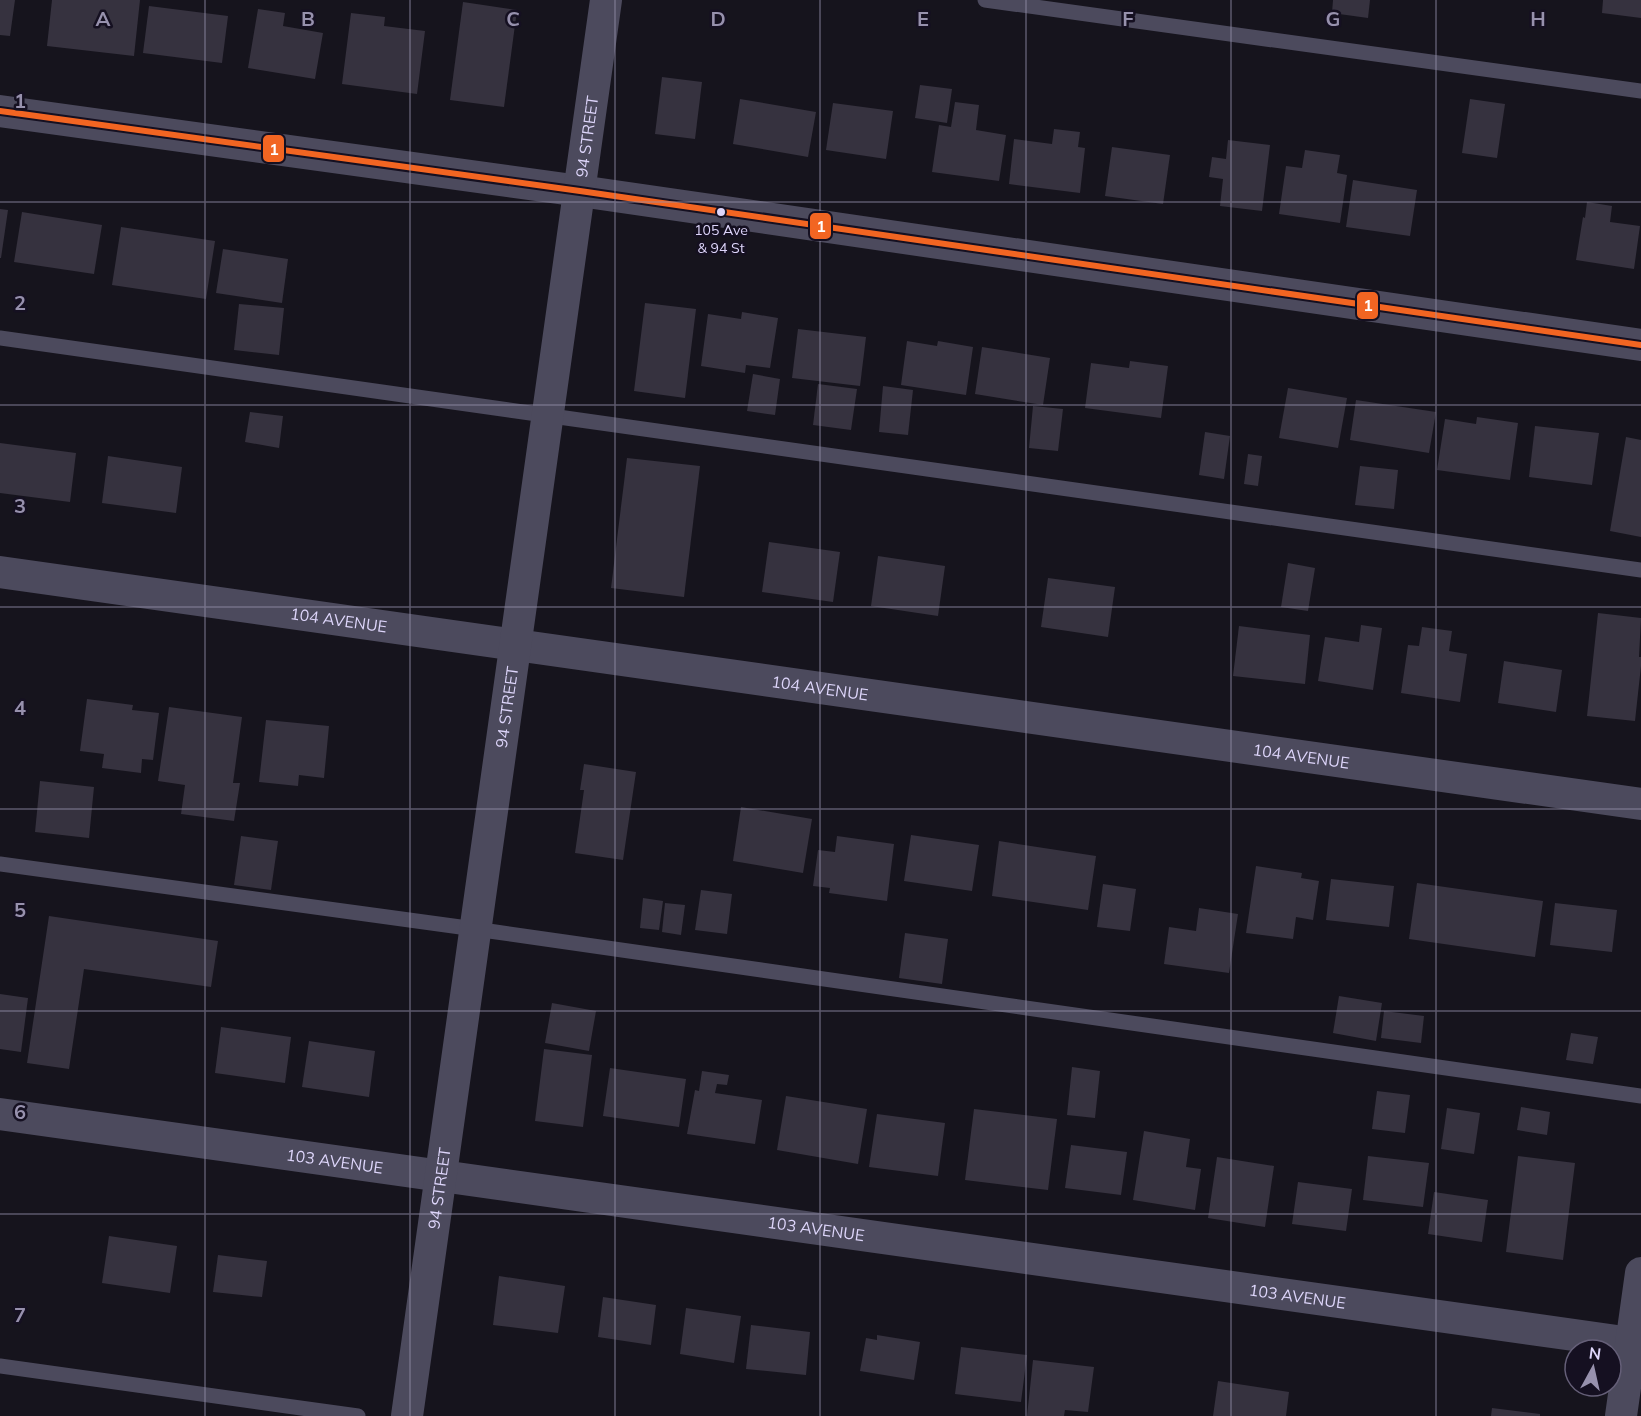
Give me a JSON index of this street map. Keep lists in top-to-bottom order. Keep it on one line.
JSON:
{"streets":{"street":["94 STREET","104 AVENUE","103 AVENUE"]},"crossings":[["94 STREET","104 AVENUE"],["94 STREET","103 AVENUE"]],"places":["105 Ave & 94 St"],"lines":["transit line 1"],"north":"top","grid":{"columns":["A","B","C","D","E","F","G","H"],"rows":["1","2","3","4","5","6","7"]}}
